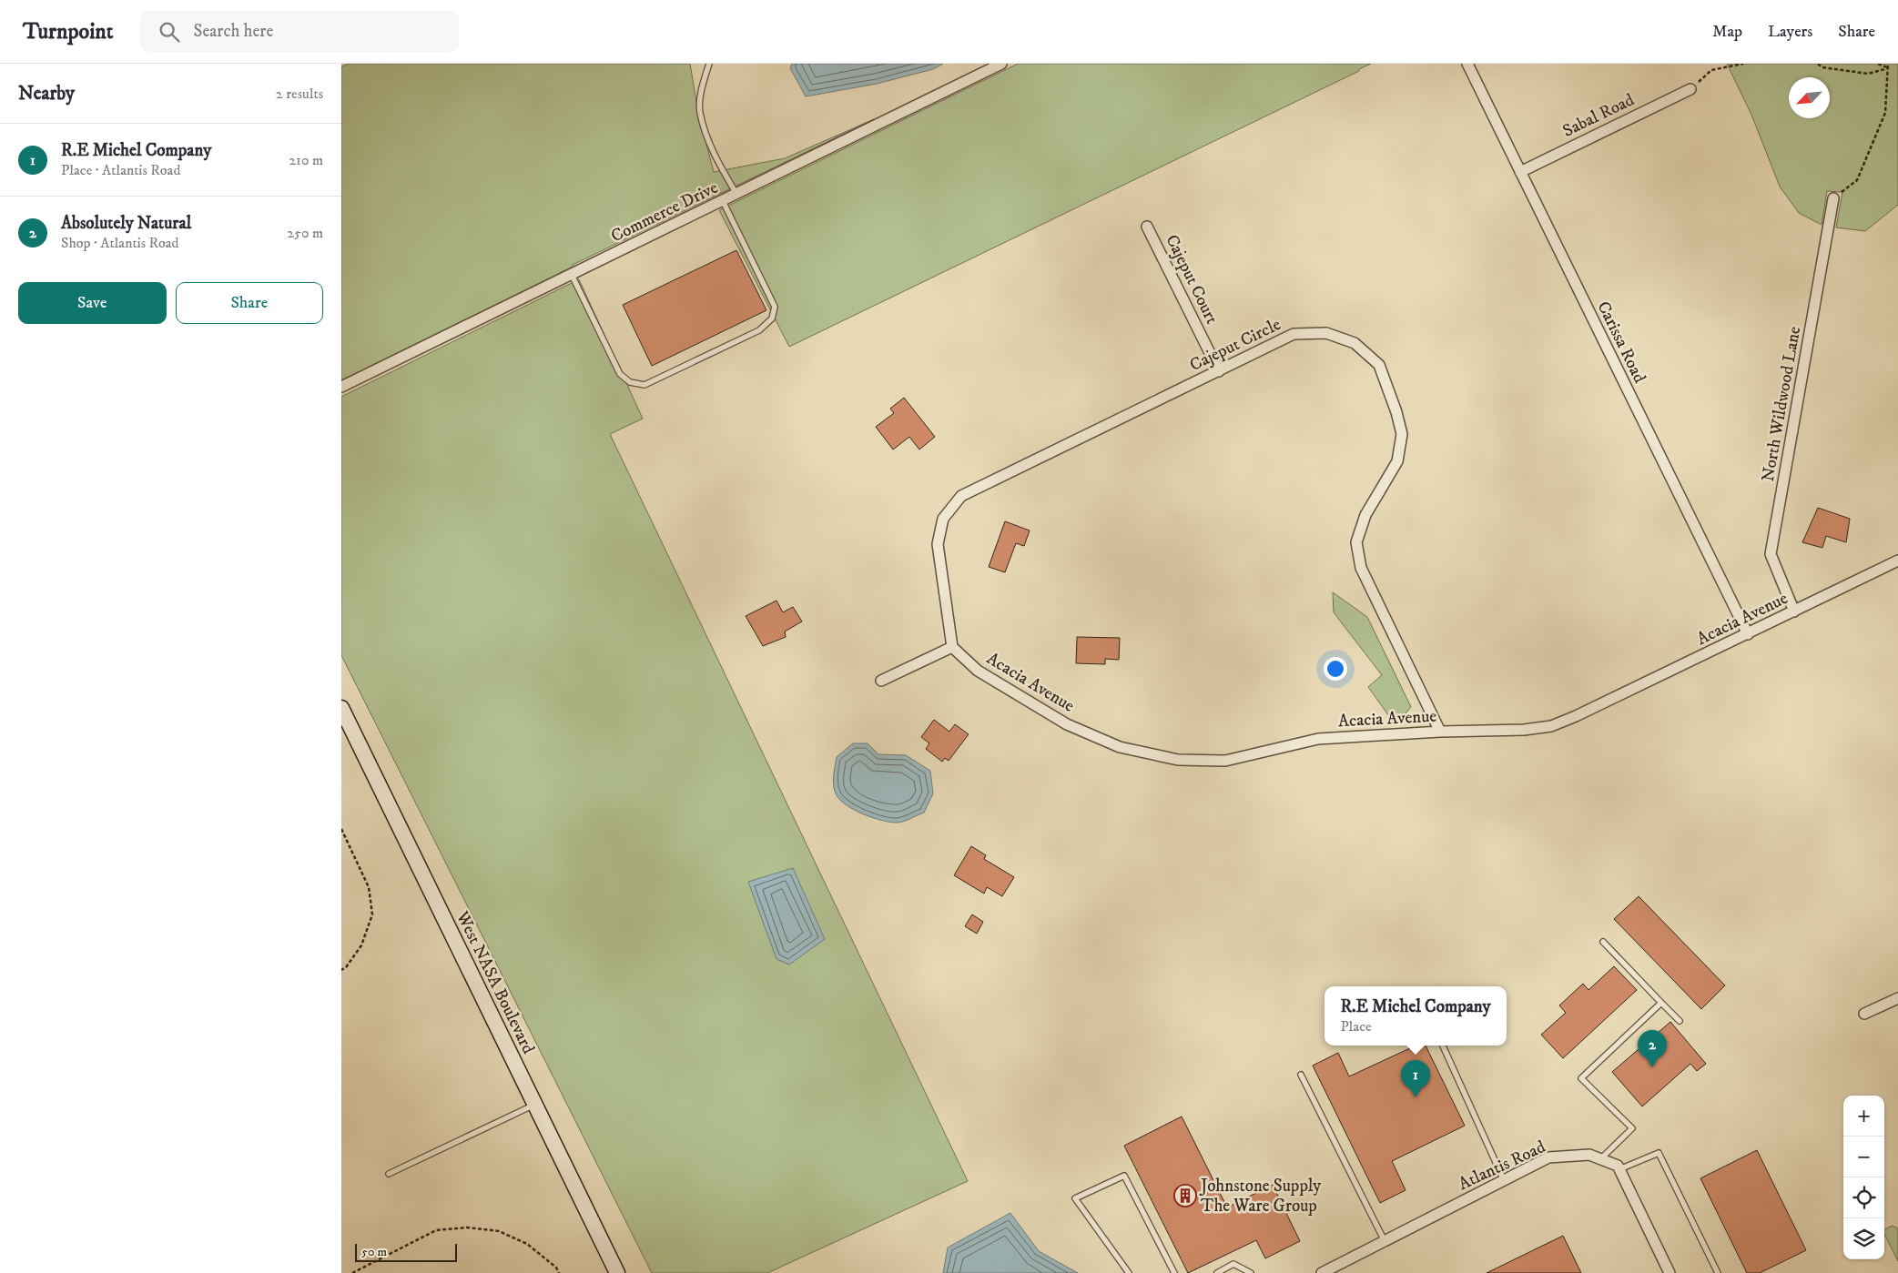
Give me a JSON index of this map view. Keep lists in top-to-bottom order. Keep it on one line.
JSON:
{"streets":{"main road":["West NASA Boulevard"],"street":["Sabal Road","Commerce Drive","Cajeput Court","Carissa Road","Cajeput Circle","North Wildwood Lane","Acacia Avenue","Atlantis Road"]},"crossings":[["Sabal Road","Carissa Road"],["Cajeput Court","Cajeput Circle"],["Carissa Road","Acacia Avenue"],["Cajeput Circle","Acacia Avenue"],["North Wildwood Lane","Acacia Avenue"]],"places":{"building":["Johnstone Supply The Ware Group"]},"scale_bar":"50 m","north":"bottom left","page":{"header":"Turnpoint","search":"Search here","nav":["Map","Layers","Share"],"heading":["Nearby","2 results"],"list":[{"mark":"1","name":"R.E Michel Company","note":"Place · Atlantis Road","value":"210 m"},{"mark":"2","name":"Absolutely Natural","note":"Shop · Atlantis Road","value":"250 m"}],"buttons":["Save","Share"],"popup":["R.E Michel Company","Place"],"pins":["2","1"],"map_buttons":["+","−"],"scale":"50 m"}}
